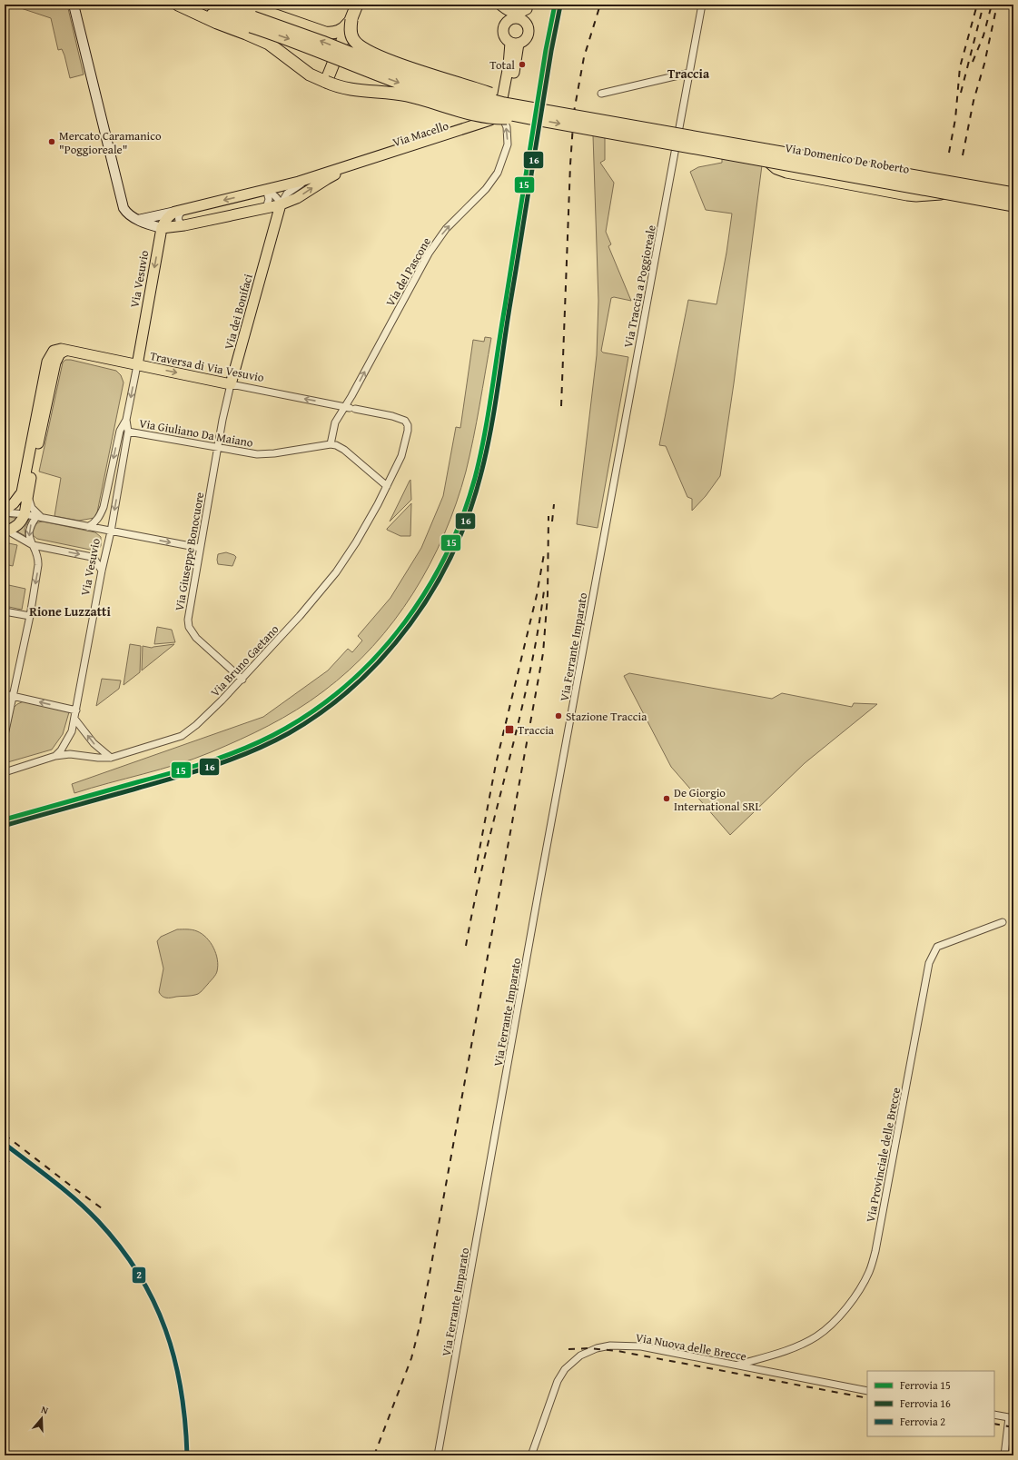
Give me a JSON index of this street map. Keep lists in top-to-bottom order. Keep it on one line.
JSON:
{"streets":{"main road":["Via Macello","Via Vesuvio","Via dei Bonifaci","Traversa di Via Vesuvio"],"street":["Via Domenico De Roberto","Via del Pascone","Via Traccia a Poggioreale","Via Giuliano Da Maiano","Via Giuseppe Bonocuore","Via Ferrante Imparato","Via Bruno Gaetano","Via Provinciale delle Brecce","Via Nuova delle Brecce"]},"crossings":[["Via Macello","Via del Pascone"],["Via Domenico De Roberto","Via Traccia a Poggioreale"],["Via del Pascone","Traversa di Via Vesuvio"],["Via del Pascone","Via Giuliano Da Maiano"],["Via Vesuvio","Traversa di Via Vesuvio"],["Via Vesuvio","Via Giuliano Da Maiano"],["Via Vesuvio","Via Bruno Gaetano"],["Via Traccia a Poggioreale","Via Ferrante Imparato"],["Via dei Bonifaci","Traversa di Via Vesuvio"],["Via dei Bonifaci","Via Giuliano Da Maiano"],["Via dei Bonifaci","Via Giuseppe Bonocuore"],["Via Giuliano Da Maiano","Via Giuseppe Bonocuore"],["Via Giuseppe Bonocuore","Via Bruno Gaetano"],["Via Provinciale delle Brecce","Via Nuova delle Brecce"]],"one_way":["Via del Pascone","Via Vesuvio"],"districts":["Traccia","Rione Luzzatti"],"places":{"other":["Total","Mercato Caramanico \"Poggioreale\"","Stazione Traccia","De Giorgio International SRL"],"transit":["Traccia"]},"lines":["rail line 15","rail line 16","rail line 2"],"legend":["Ferrovia 15","Ferrovia 16","Ferrovia 2"],"north":"top"}
